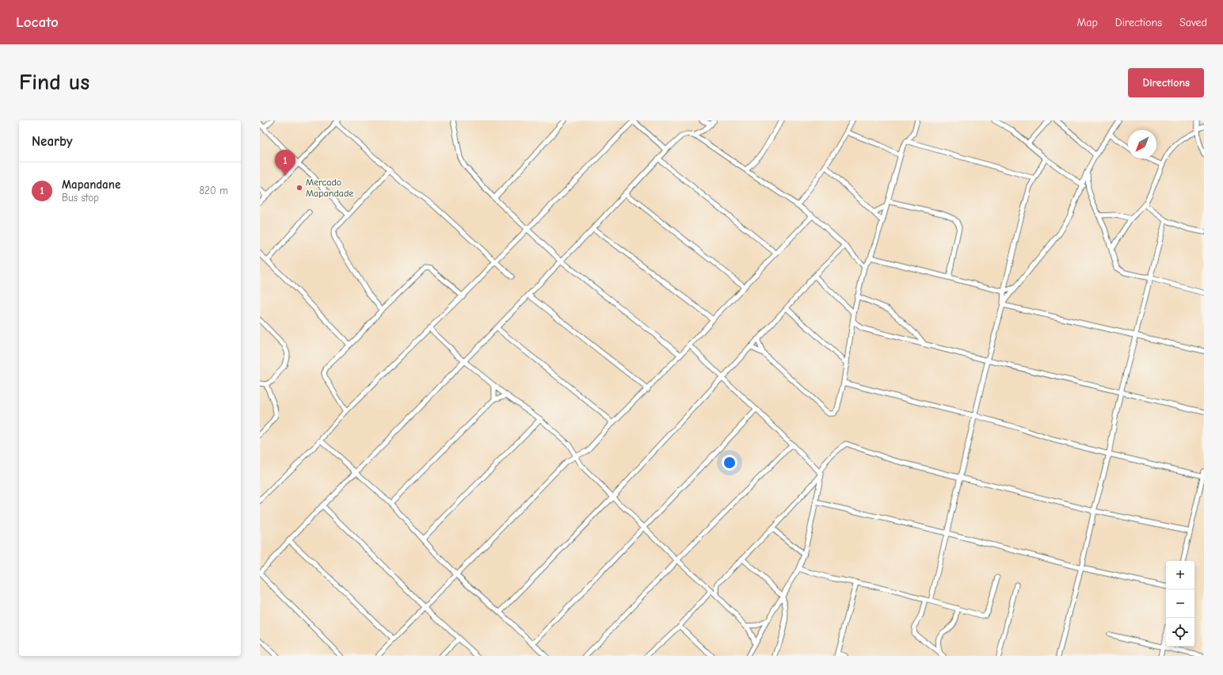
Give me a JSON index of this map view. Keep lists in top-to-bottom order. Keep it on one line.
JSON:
{"places":["Mercado Mapandade"],"north":"bottom left","page":{"header":"Locato","nav":["Map","Directions","Saved"],"buttons":"Directions","title":"Find us","heading":"Nearby","pins":"1","list":[{"mark":"1","name":"Mapandane","note":"Bus stop","value":"820 m"}],"map_buttons":["+","−"]}}
